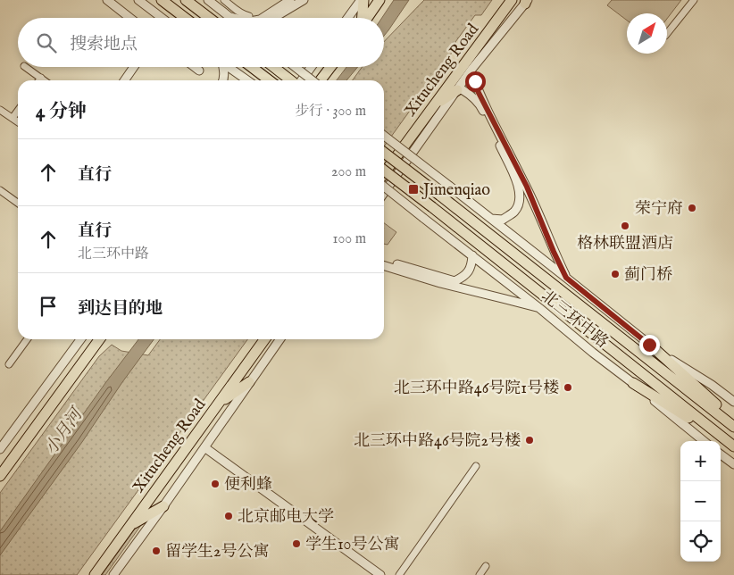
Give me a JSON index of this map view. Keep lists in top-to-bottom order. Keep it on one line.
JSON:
{"streets":{"highway":["Xitucheng Road"],"street":["北三环中路"]},"water":["小月河"],"places":{"transit":["Jimenqiao"],"other":["荣宁府","格林联盟酒店","蓟门桥","北三环中路46号院1号楼","北三环中路46号院2号楼","便利蜂","北京邮电大学","学生10号公寓","留学生2号公寓"]},"north":"top right","page":{"search":"搜索地点","heading":["4 分钟","步行 · 300 m"],"list":[["直行","200 m"],["直行","北三环中路","100 m"],"到达目的地"],"map_buttons":["+","−"]}}
